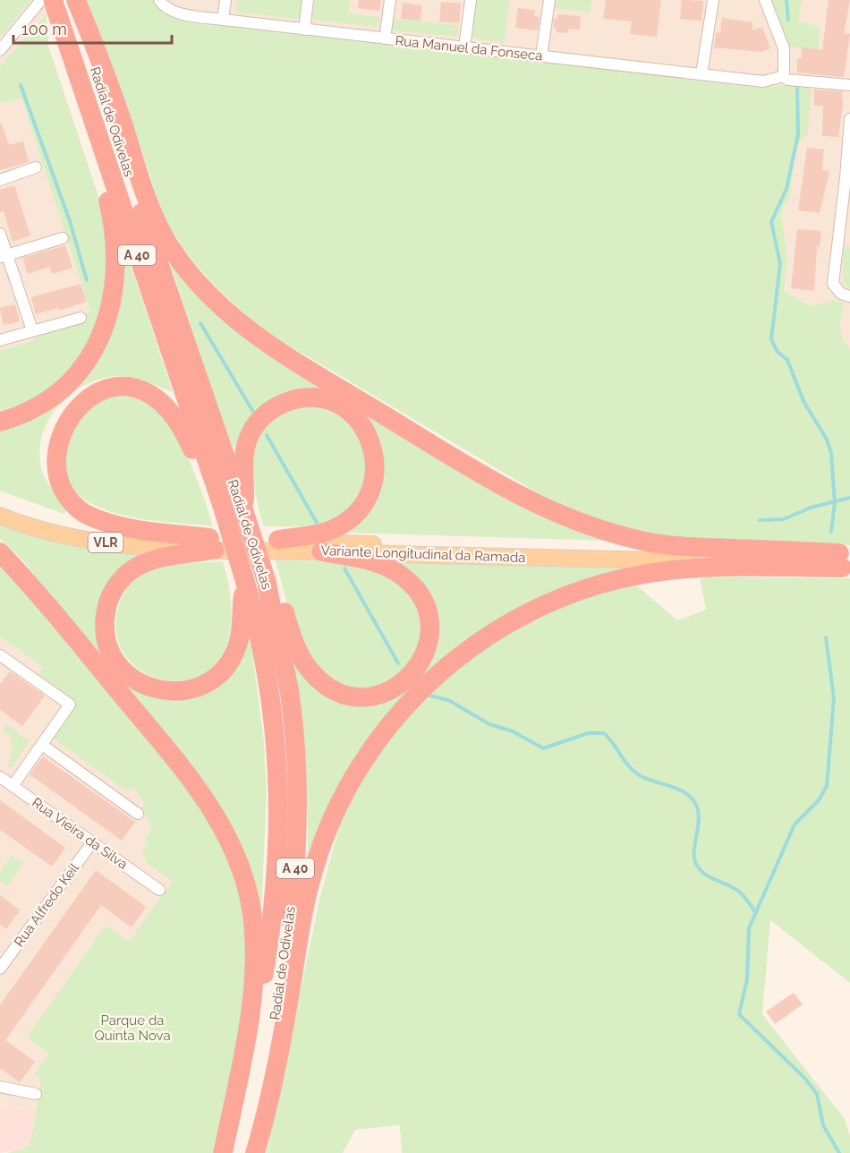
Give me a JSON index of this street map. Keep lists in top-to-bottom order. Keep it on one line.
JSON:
{"streets":{"highway":["Radial de Odivelas","A 40"],"main road":["VLR","Variante Longitudinal da Ramada"],"street":["Rua Manuel da Fonseca","Rua Vieira da Silva","Rua Alfredo Keil"]},"crossings":[["Rua Vieira da Silva","Rua Alfredo Keil"]],"parks":["Parque da Quinta Nova"],"scale_bar":"100 m"}
